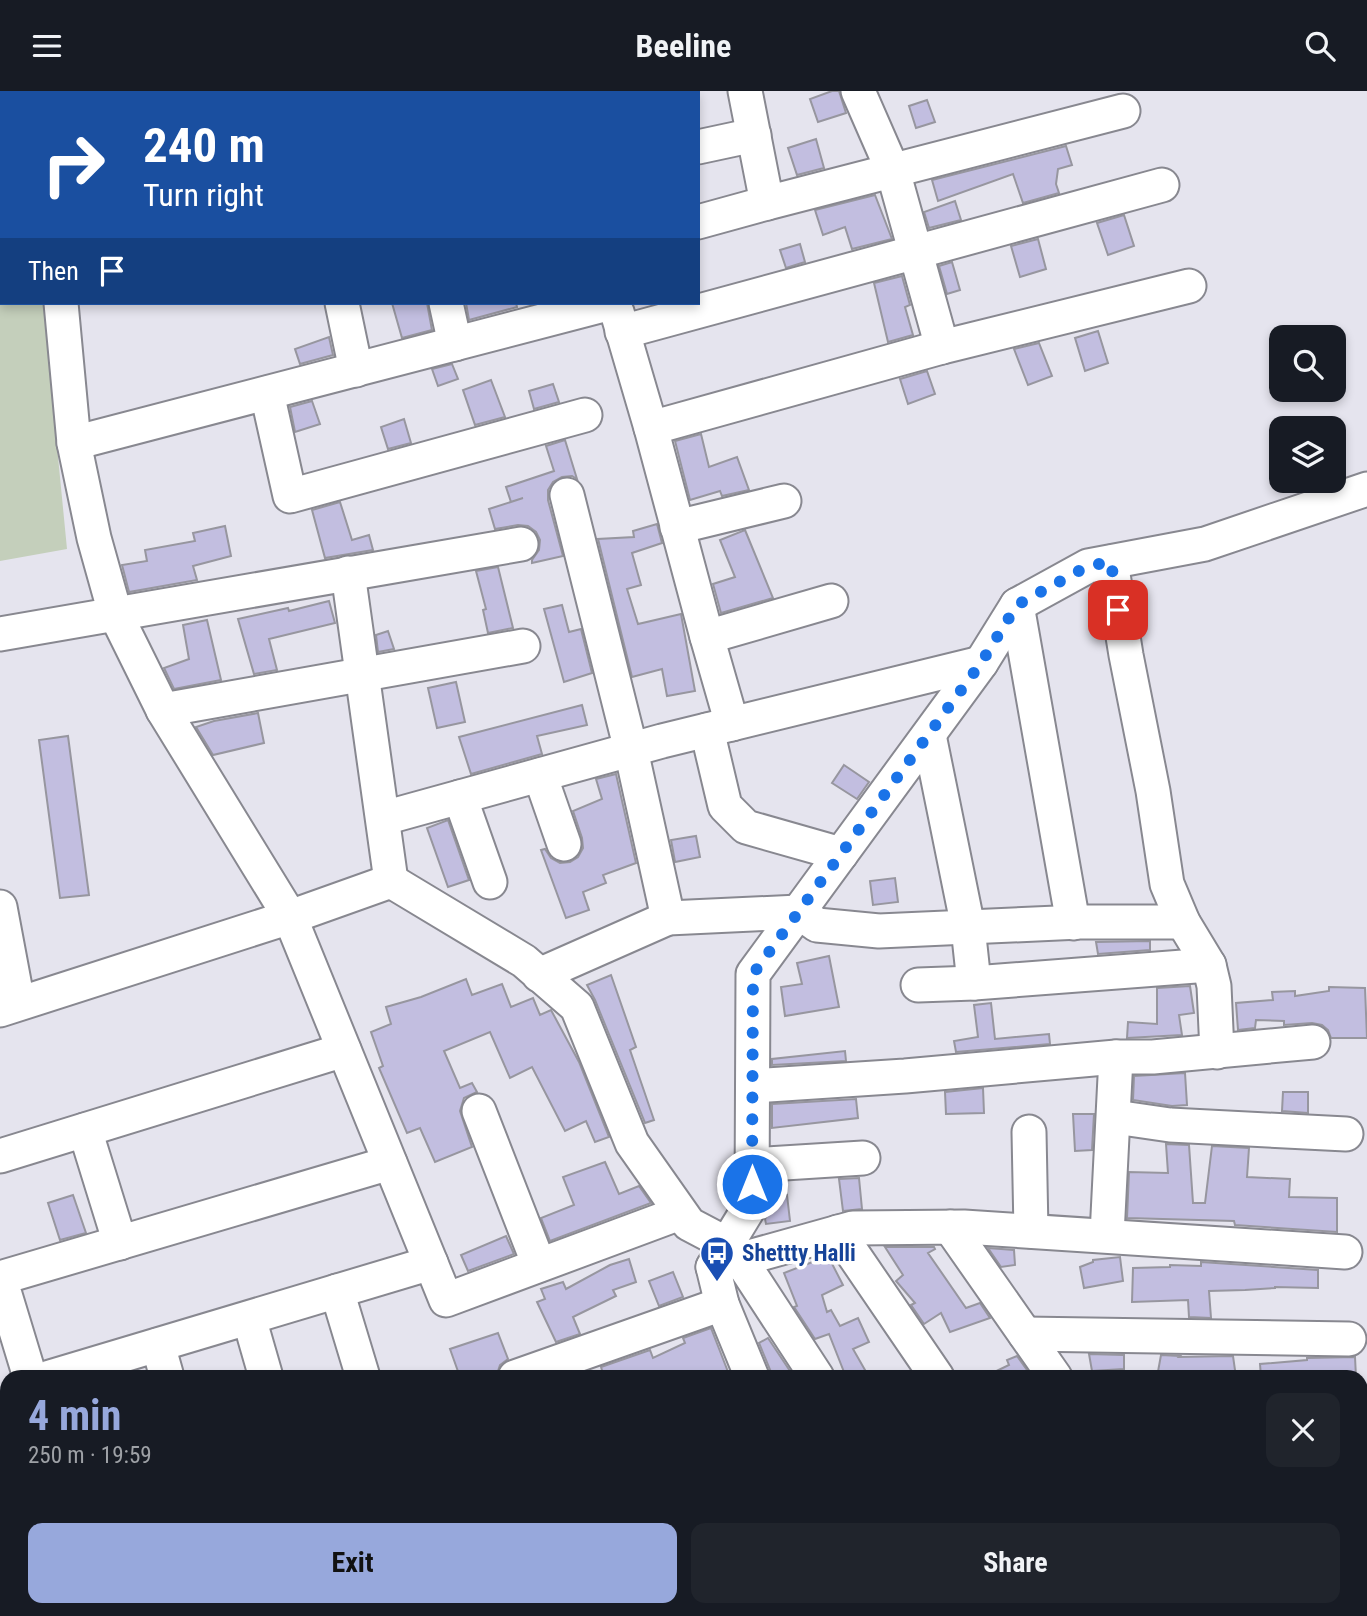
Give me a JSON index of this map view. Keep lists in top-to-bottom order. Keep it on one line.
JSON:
{"places":{"bus stop":["Shettty Halli"]},"page":{"header":"Beeline","turn":["240 m","Turn right"],"then":"Then","heading":["4 min","250 m · 19:59"],"buttons":["Exit","Share"]}}
